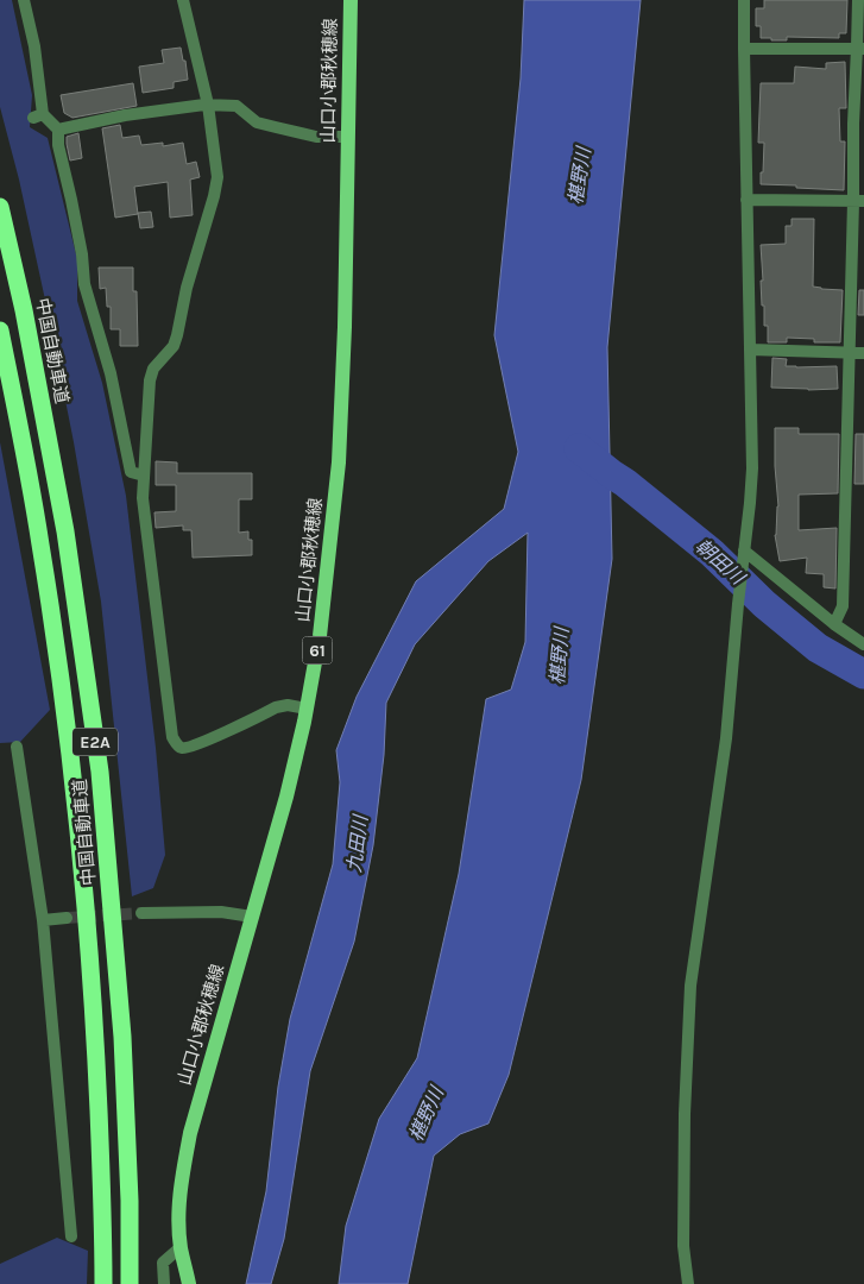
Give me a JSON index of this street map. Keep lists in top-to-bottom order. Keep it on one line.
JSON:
{"streets":{"highway":["中国自動車道","E2A"],"main road":["山口小郡秋穂線","61"]},"water":["椹野川","朝田川","九田川"]}
